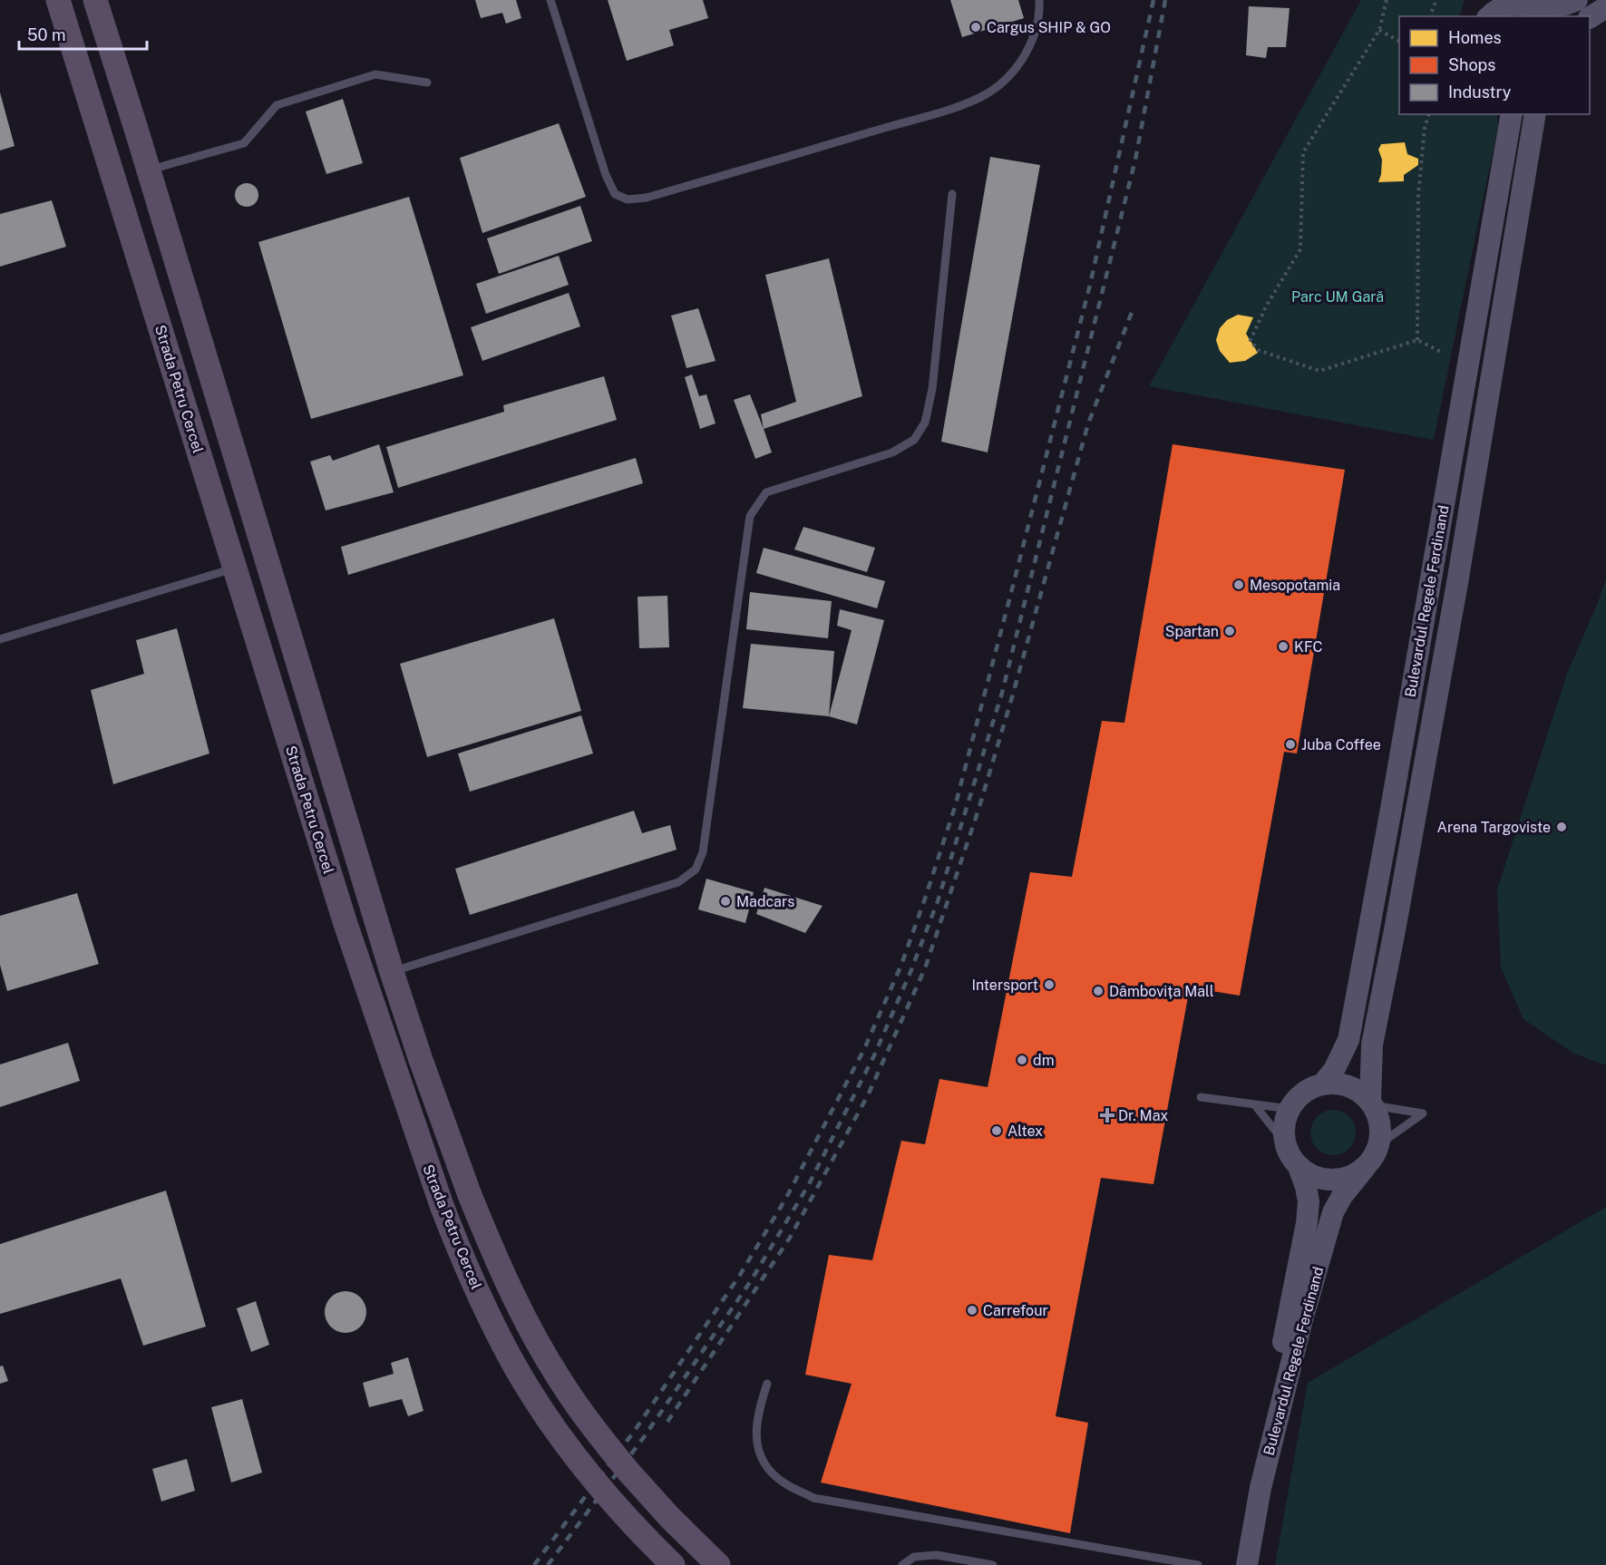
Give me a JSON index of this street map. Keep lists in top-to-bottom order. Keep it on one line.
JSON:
{"streets":{"main road":["Strada Petru Cercel","Bulevardul Regele Ferdinand"]},"parks":["Parc UM Gară"],"places":{"other":["Cargus SHIP & GO","Mesopotamia","Spartan","KFC","Juba Coffee","Arena Targoviste","Madcars","Intersport","Dâmbovița Mall","dm","Altex","Carrefour"],"health":["Dr. Max"]},"legend":["Homes","Shops","Industry"],"scale_bar":"50 m"}
